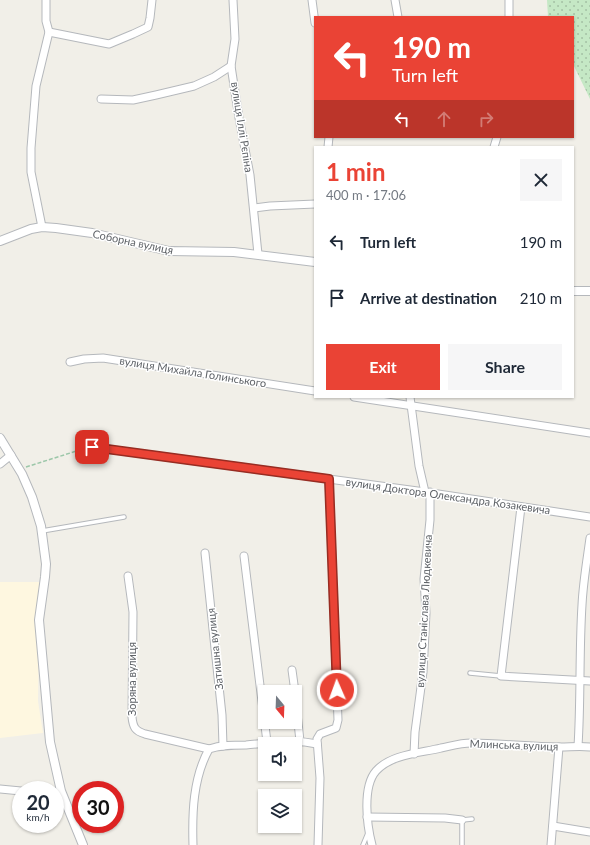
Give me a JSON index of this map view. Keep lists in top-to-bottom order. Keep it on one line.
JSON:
{"streets":{"street":["вулиця Іллі Рєпіна","Соборна вулиця","вулиця Михайла Голинського","вулиця Доктора Олександра Козакевича","вулиця Станіслава Людкевича","Затишна вулиця","Зоряна вулиця","Млинська вулиця"]},"crossings":[["вулиця Іллі Рєпіна","Соборна вулиця"],["вулиця Доктора Олександра Козакевича","вулиця Станіслава Людкевича"],["вулиця Станіслава Людкевича","Млинська вулиця"]],"north":"bottom","page":{"turn":["190 m","Turn left"],"heading":["1 min","400 m · 17:06"],"list":[{"name":"Turn left","value":"190 m"},{"name":"Arrive at destination","value":"210 m"}],"buttons":["Exit","Share"],"speed":"20 km/h","limit":"30"}}
